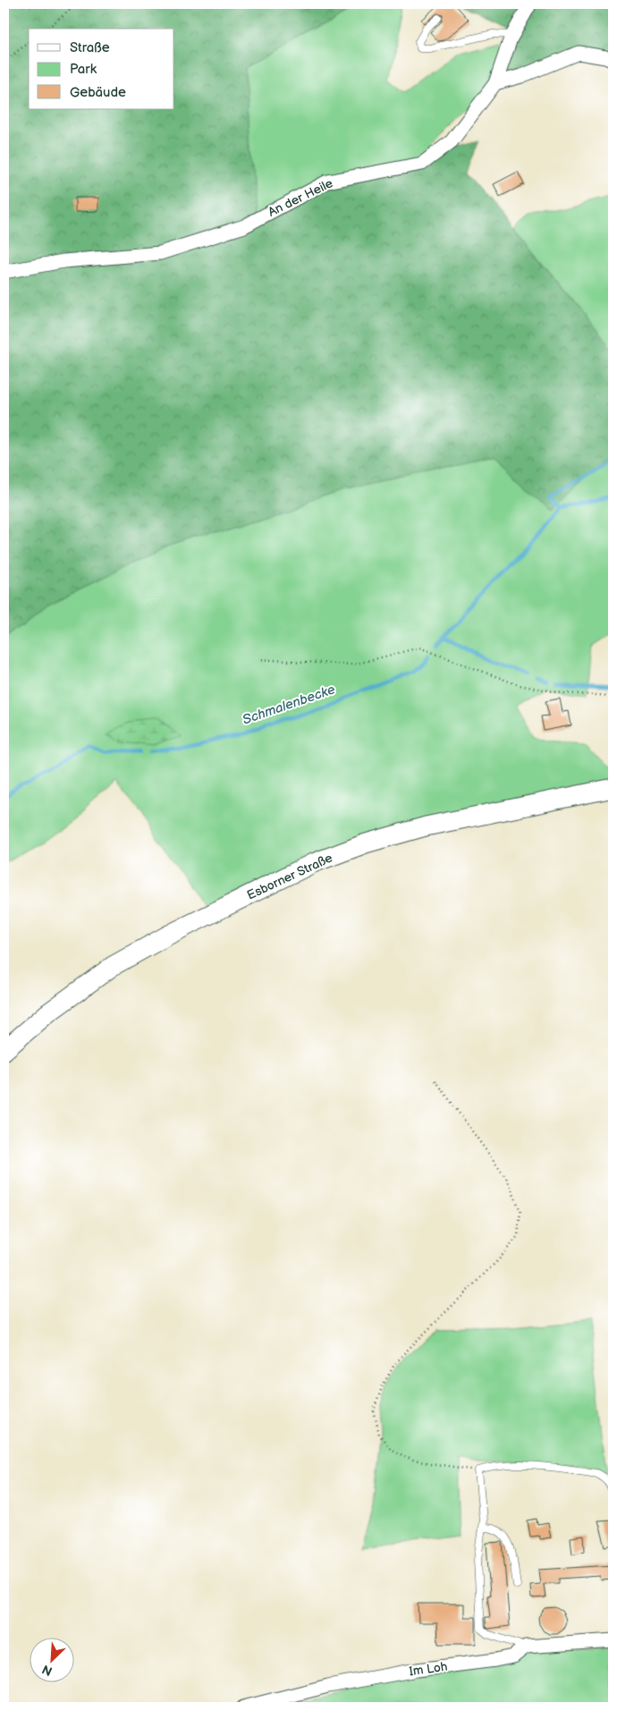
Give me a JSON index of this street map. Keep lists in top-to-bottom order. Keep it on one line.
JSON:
{"streets":{"main road":["Esborner Straße"],"street":["An der Heile","Im Loh"]},"water":["Schmalenbecke"],"legend":["Straße","Park","Gebäude"],"north":"bottom left"}
